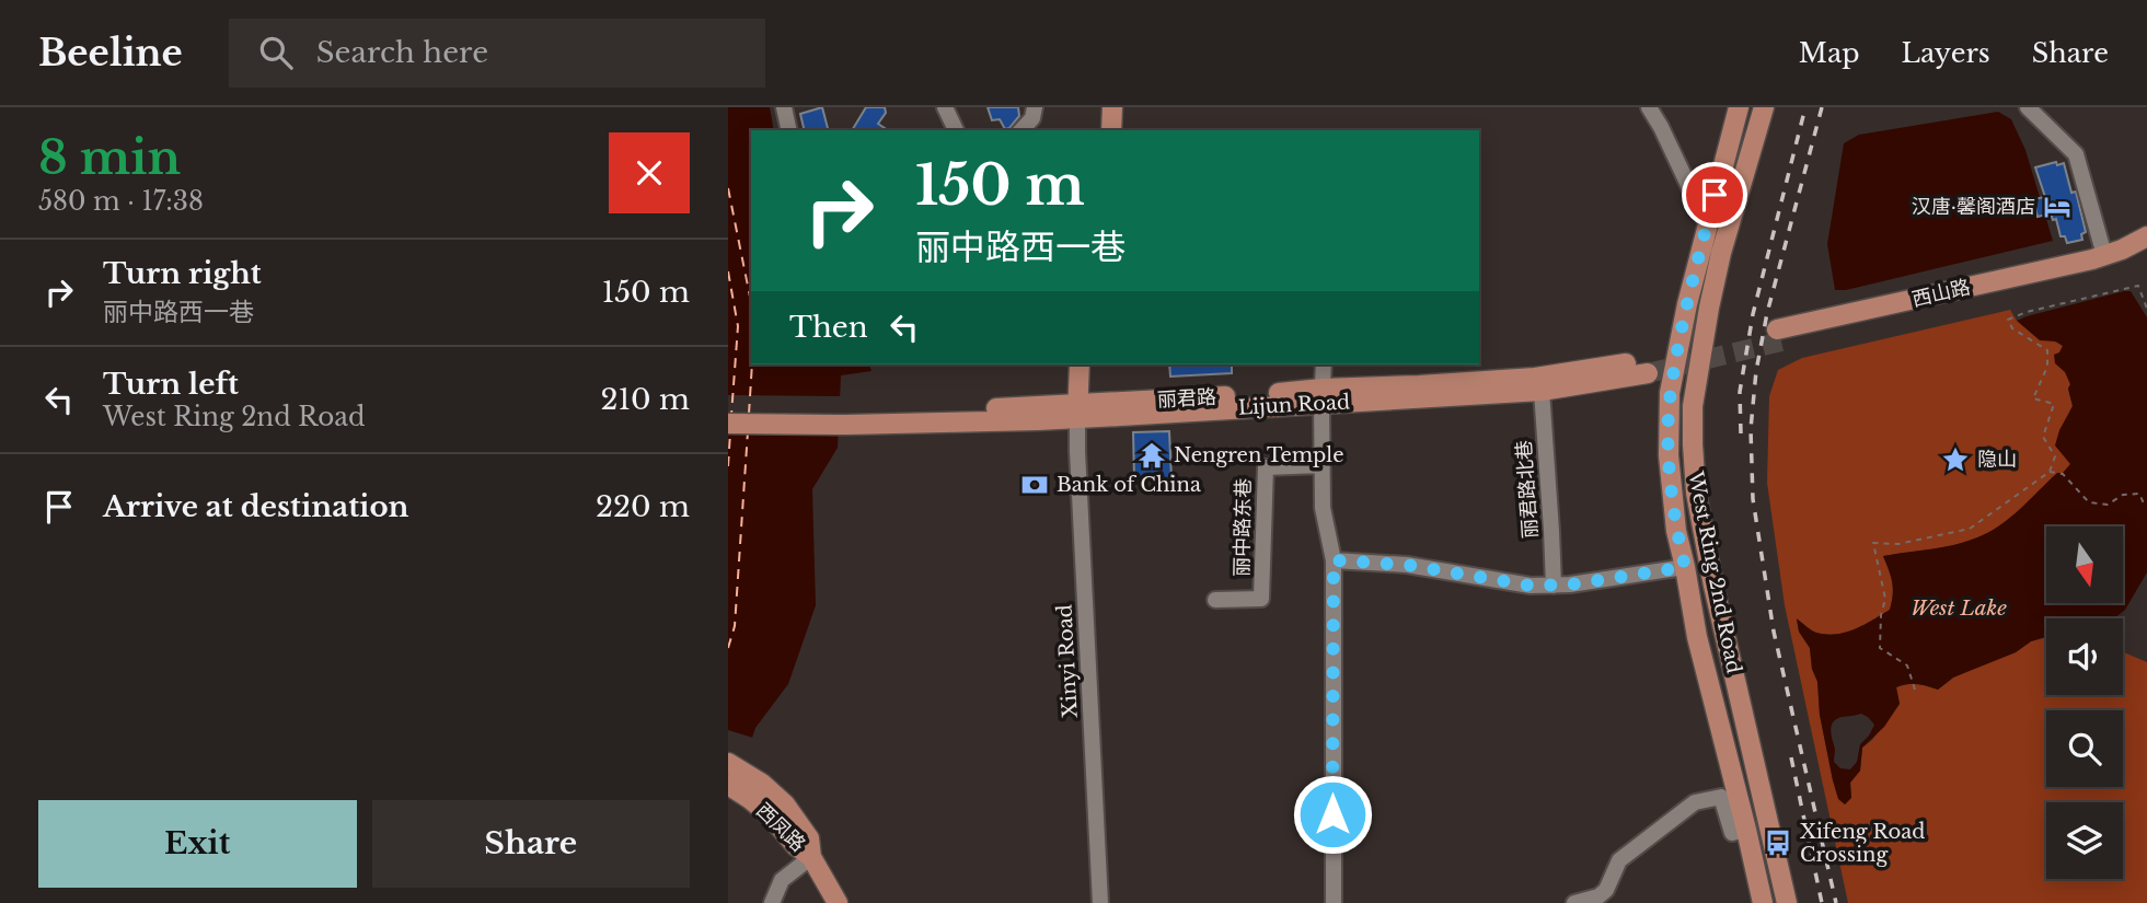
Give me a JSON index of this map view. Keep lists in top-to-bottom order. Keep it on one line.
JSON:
{"streets":{"main road":["西山路","Lijun Road","West Ring 2nd Road","西凤路"],"street":["丽君路北巷","丽中路东巷","Xinyi Road"]},"crossings":[["Lijun Road","丽君路北巷"],["Lijun Road","Xinyi Road"]],"water":["West Lake"],"places":{"hotel":["汉唐·馨阁酒店"],"temple":["Nengren Temple"],"place":["隐山"],"bank":["Bank of China"],"bus stop":["Xifeng Road Crossing"]},"north":"bottom","page":{"header":"Beeline","search":"Search here","nav":["Map","Layers","Share"],"heading":["8 min","580 m · 17:38"],"turn":["150 m","丽中路西一巷"],"list":[{"name":"Turn right","note":"丽中路西一巷","value":"150 m"},{"name":"Turn left","note":"West Ring 2nd Road","value":"210 m"},{"name":"Arrive at destination","value":"220 m"}],"then":"Then","buttons":["Exit","Share"]}}
